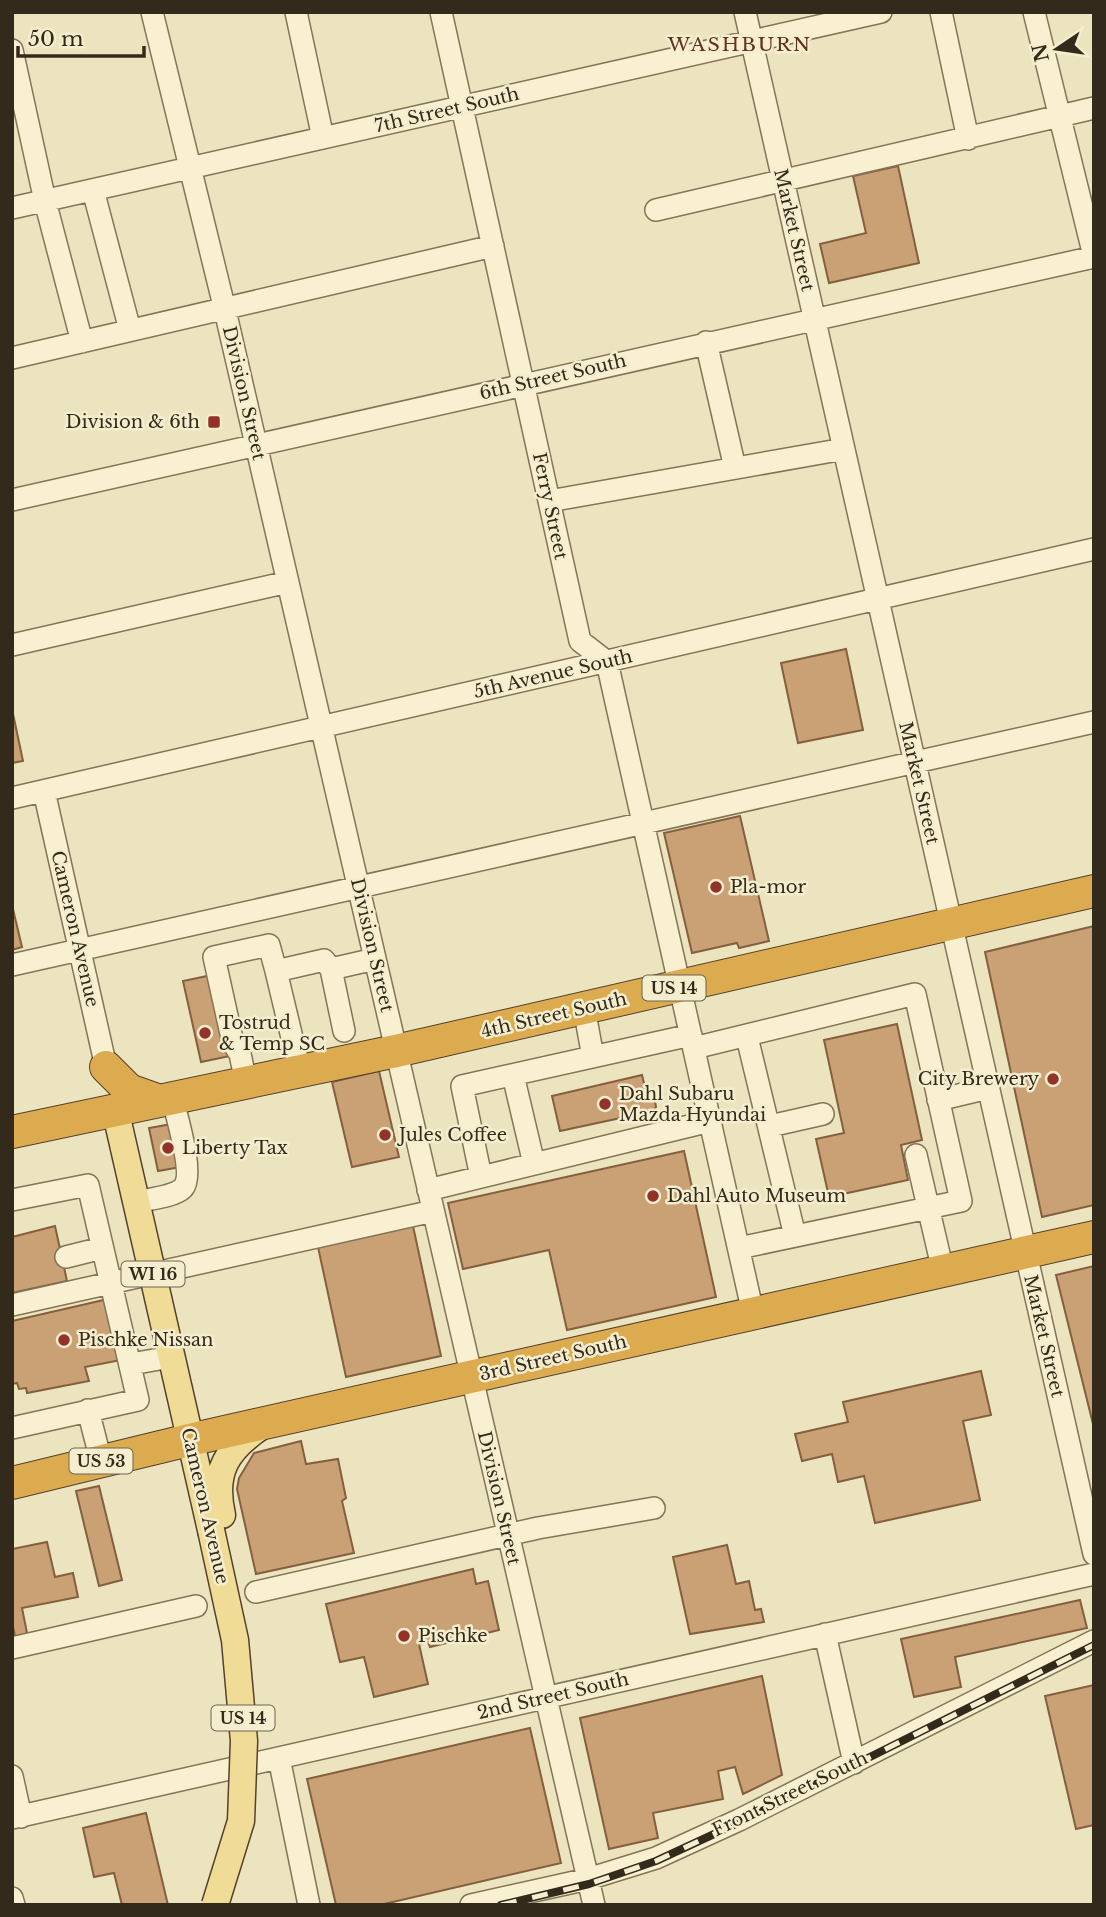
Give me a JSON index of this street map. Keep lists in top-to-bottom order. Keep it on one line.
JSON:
{"streets":{"highway":["US 14","4th Street South","3rd Street South","US 53"],"main road":["Cameron Avenue","WI 16"],"street":["7th Street South","Market Street","6th Street South","Division Street","Ferry Street","5th Avenue South","2nd Street South","Front Street South"]},"crossings":[["7th Street South","Market Street"],["7th Street South","Division Street"],["7th Street South","Ferry Street"],["Market Street","6th Street South"],["Market Street","5th Avenue South"],["Market Street","4th Street South"],["Market Street","3rd Street South"],["6th Street South","Division Street"],["6th Street South","Ferry Street"],["Division Street","5th Avenue South"],["Division Street","4th Street South"],["Division Street","3rd Street South"],["Division Street","2nd Street South"],["Division Street","Front Street South"],["Ferry Street","5th Avenue South"],["5th Avenue South","Cameron Avenue"],["Cameron Avenue","4th Street South"],["Cameron Avenue","3rd Street South"]],"districts":["WASHBURN"],"places":{"transit":["Division & 6th"],"other":["Pla-mor","Tostrud & Temp SC","City Brewery","Dahl Subaru Mazda Hyundai","Jules Coffee","Liberty Tax","Dahl Auto Museum","Pischke Nissan","Pischke"]},"scale_bar":"50 m","north":"left"}
